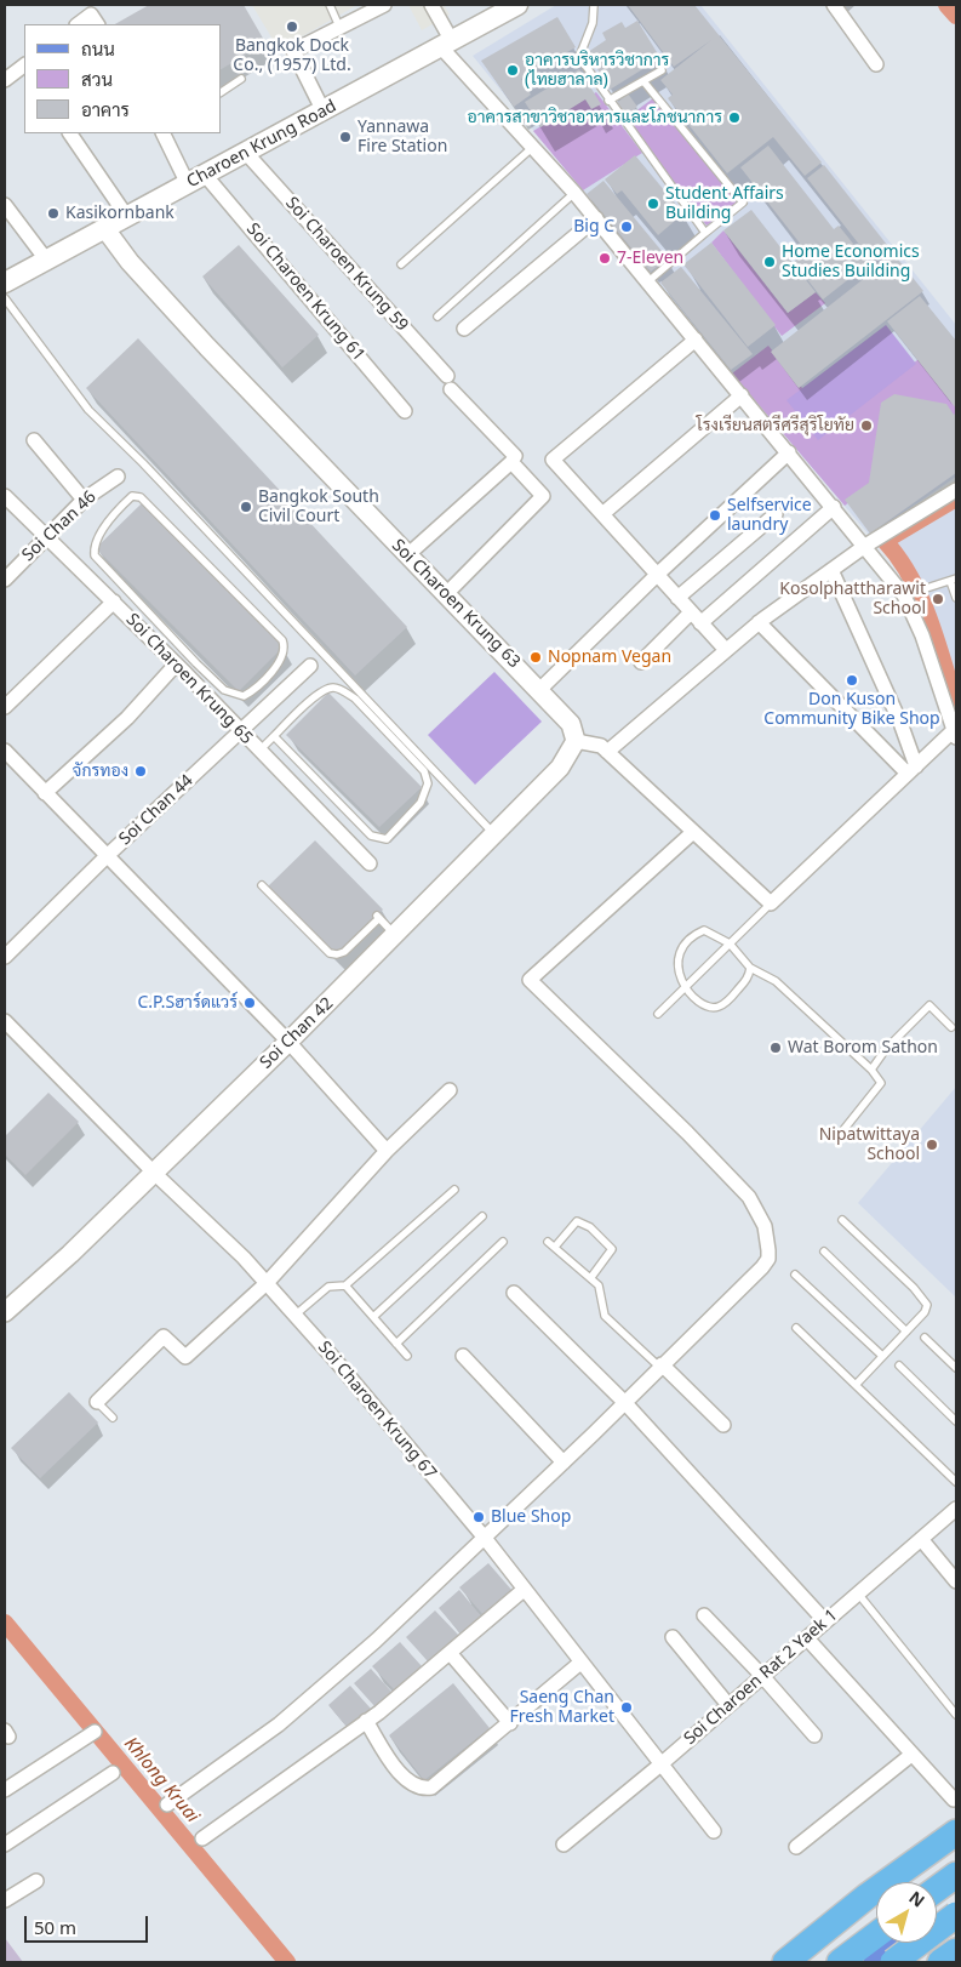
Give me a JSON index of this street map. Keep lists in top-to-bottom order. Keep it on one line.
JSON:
{"streets":{"main road":["Charoen Krung Road"],"street":["Soi Charoen Krung 59","Soi Charoen Krung 61","Soi Chan 46","Soi Charoen Krung 63","Soi Charoen Krung 65","Soi Chan 44","Soi Chan 42","Soi Charoen Krung 67","Soi Charoen Rat 2 Yaek 1"]},"crossings":[["Charoen Krung Road","Soi Charoen Krung 59"],["Charoen Krung Road","Soi Charoen Krung 61"],["Charoen Krung Road","Soi Charoen Krung 63"],["Soi Chan 46","Soi Charoen Krung 65"],["Soi Charoen Krung 63","Soi Chan 42"],["Soi Charoen Krung 65","Soi Chan 44"],["Soi Chan 42","Soi Charoen Krung 67"],["Soi Charoen Krung 67","Soi Charoen Rat 2 Yaek 1"]],"water":["Khlong Kruai"],"places":["Bangkok Dock Co., (1957) Ltd.","อาคารบริหารวิชาการ (ไทยฮาลาล)","อาคารสาขาวิชาอาหารและโภชนาการ","Yannawa Fire Station","Student Affairs Building","Kasikornbank","Big C","7-Eleven","Home Economics Studies Building","โรงเรียนสตรีศรีสุริโยทัย","Bangkok South Civil Court","Selfservice laundry","Kosolphattharawit School","Nopnam Vegan","Don Kuson Community Bike Shop","จักรทอง","C.P.Sฮาร์ดแวร์","Wat Borom Sathon","Nipatwittaya School","Blue Shop","Saeng Chan Fresh Market"],"legend":["ถนน","สวน","อาคาร"],"scale_bar":"50 m","north":"top right"}
